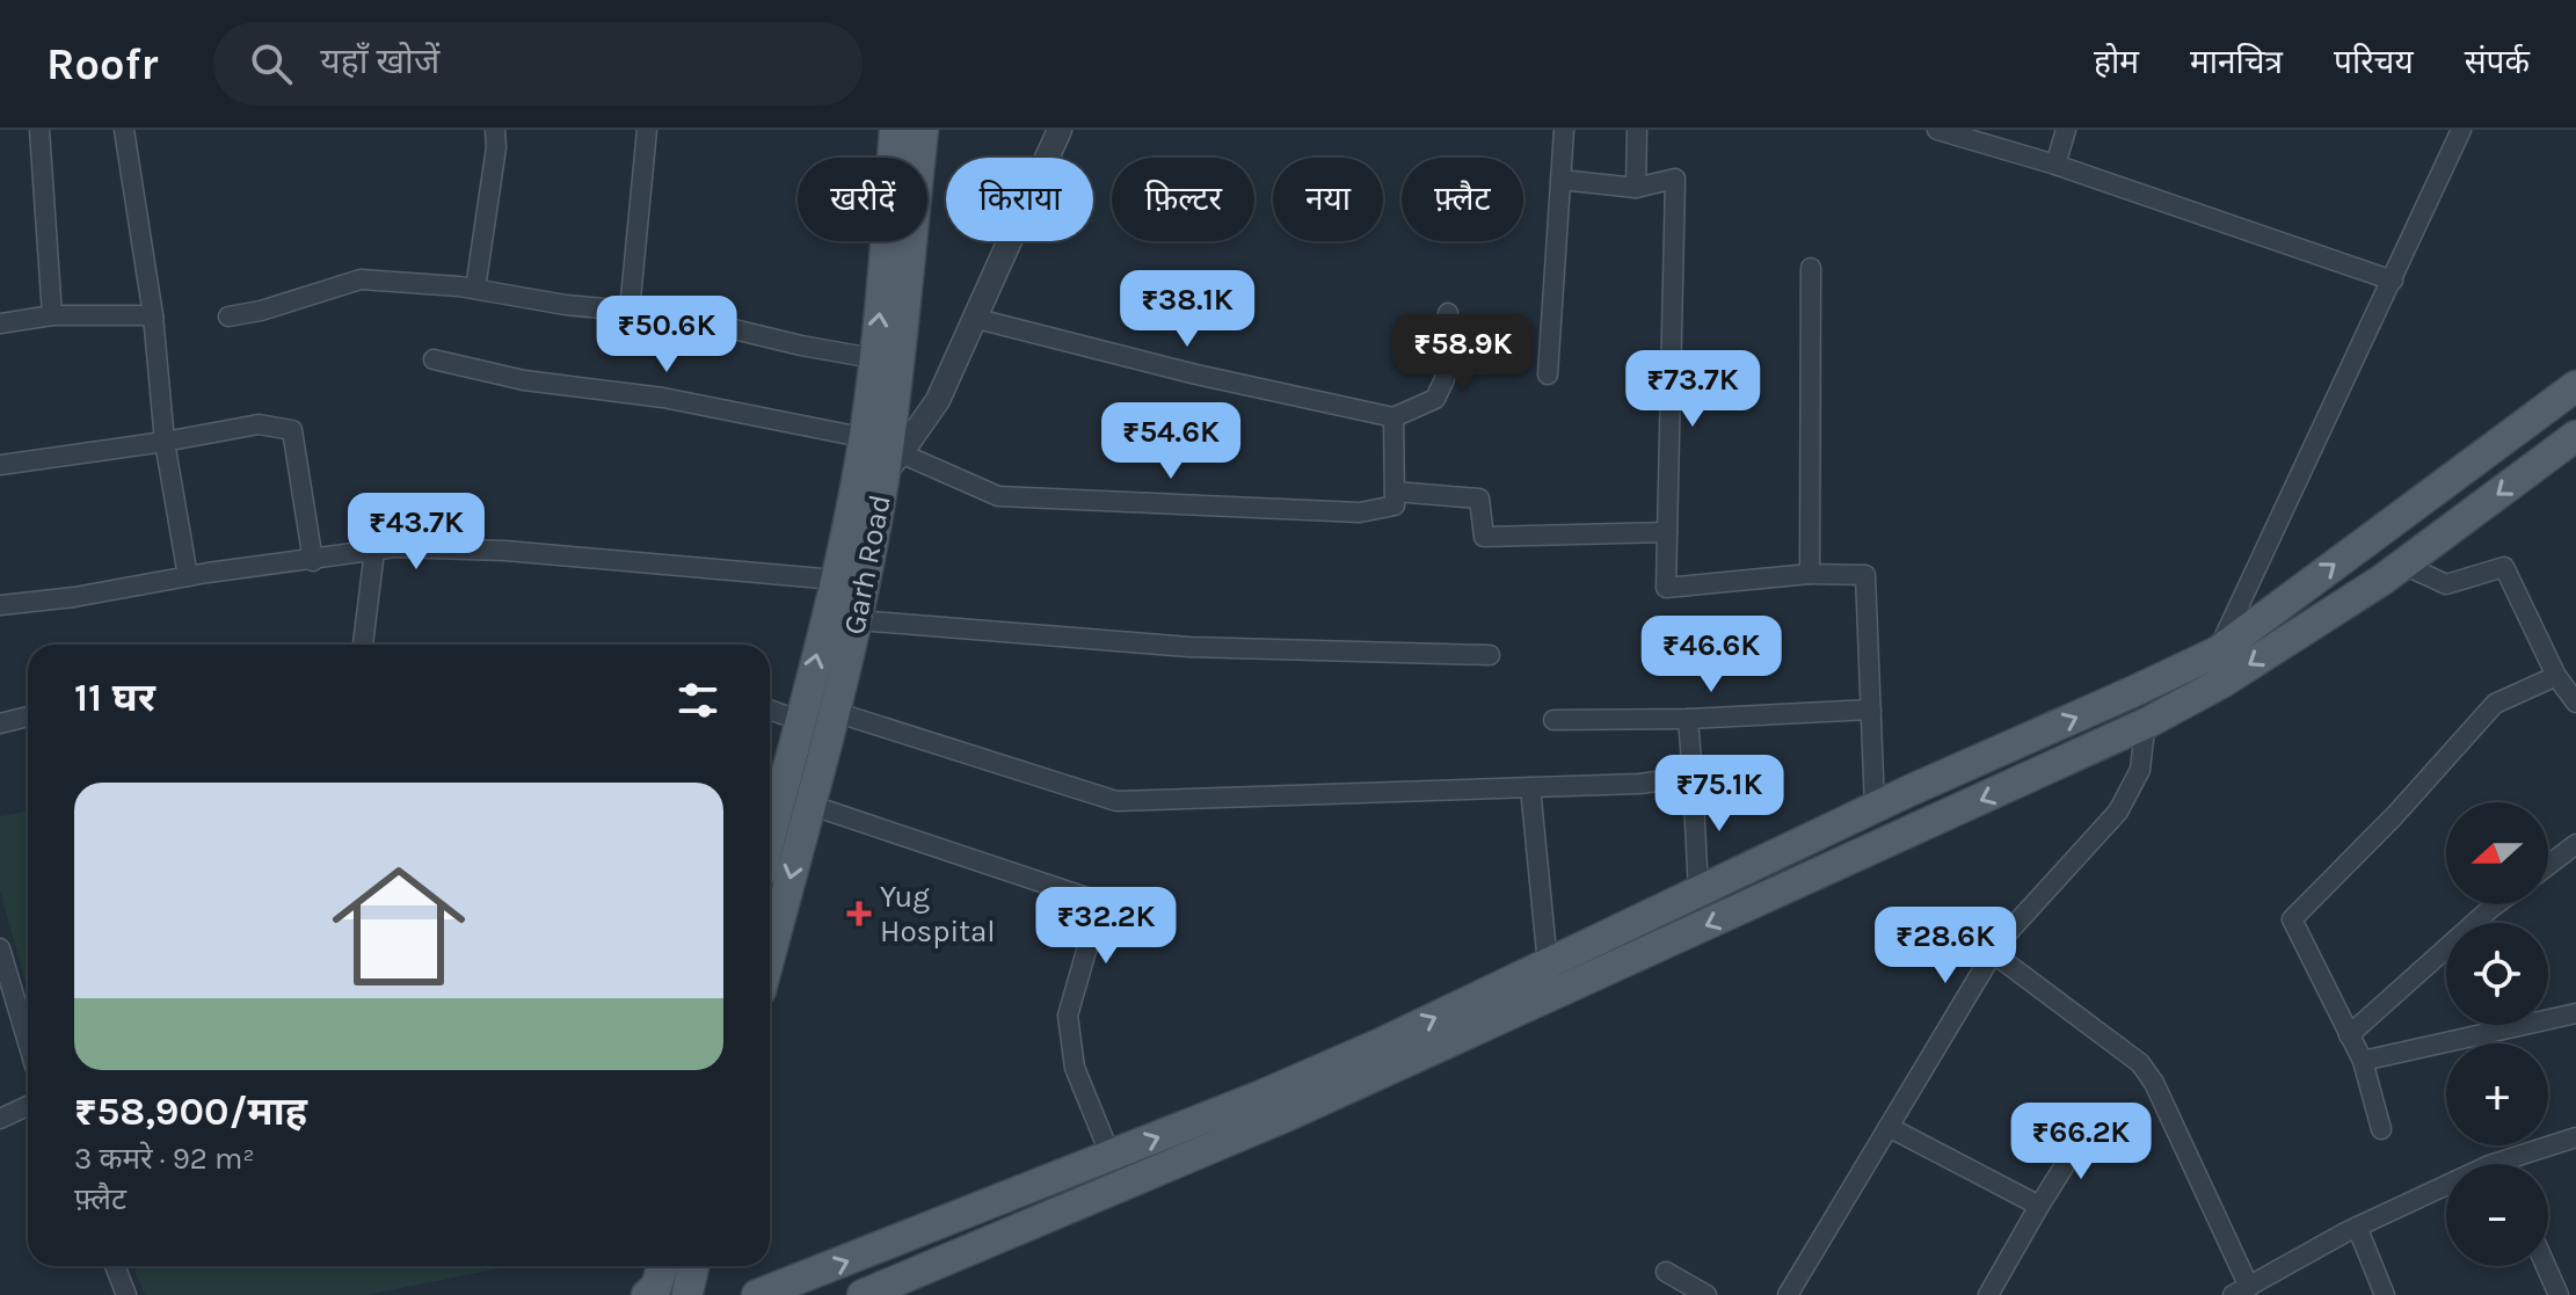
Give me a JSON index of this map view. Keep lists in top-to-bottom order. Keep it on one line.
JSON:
{"streets":{"main road":["Garh Road"]},"places":{"health":["Yug Hospital"]},"north":"left","page":{"header":"Roofr","search":"यहाँ खोजें","nav":["होम","मानचित्र","परिचय","संपर्क"],"chip":["खरीदें","किराया","फ़िल्टर","नया","फ़्लैट"],"price":["₹38.1K","₹50.6K","₹58.9K","₹73.7K","₹54.6K","₹43.7K","₹46.6K","₹75.1K","₹32.2K","₹28.6K","₹66.2K"],"heading":"11 घर","list":[{"name":"₹58,900/माह","note":"3 कमरे · 92 m² · फ़्लैट"}],"map_buttons":["+","−"]}}
